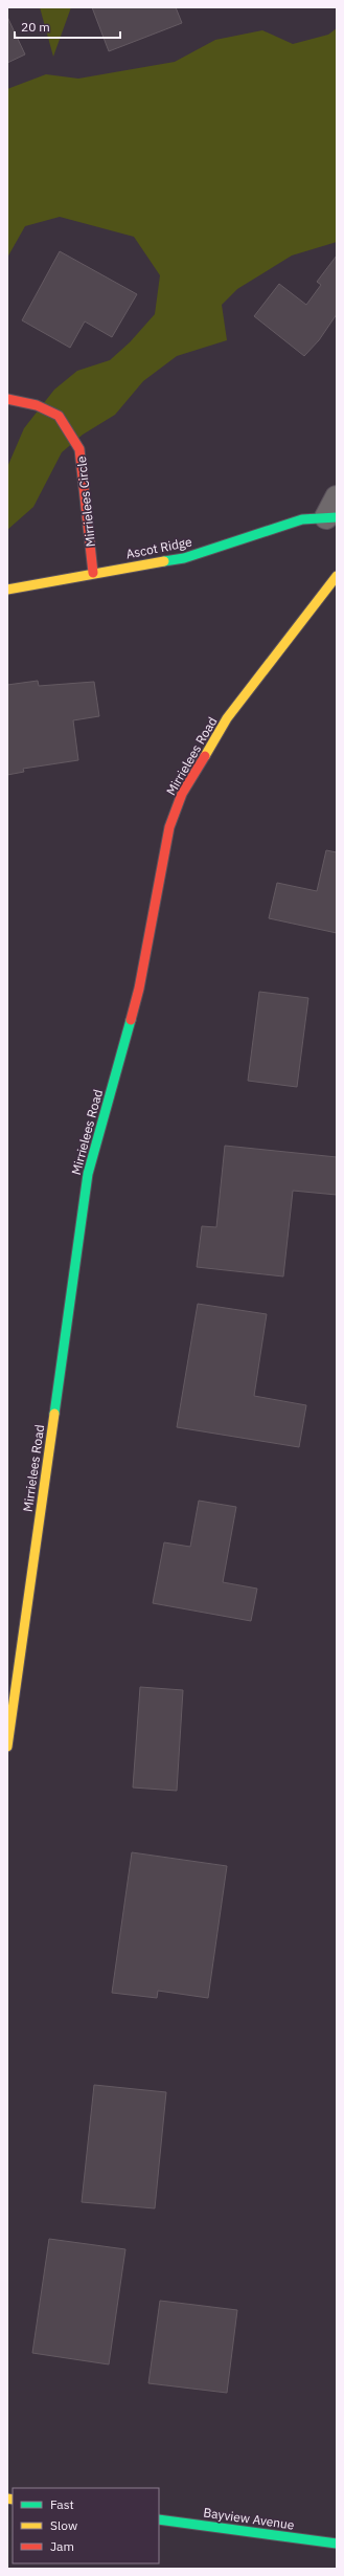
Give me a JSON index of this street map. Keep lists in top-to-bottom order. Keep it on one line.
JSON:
{"streets":{"street":["Mirrielees Circle","Ascot Ridge","Mirrielees Road","Bayview Avenue"]},"crossings":[["Mirrielees Circle","Ascot Ridge"]],"legend":["Fast","Slow","Jam"],"scale_bar":"20 m"}
